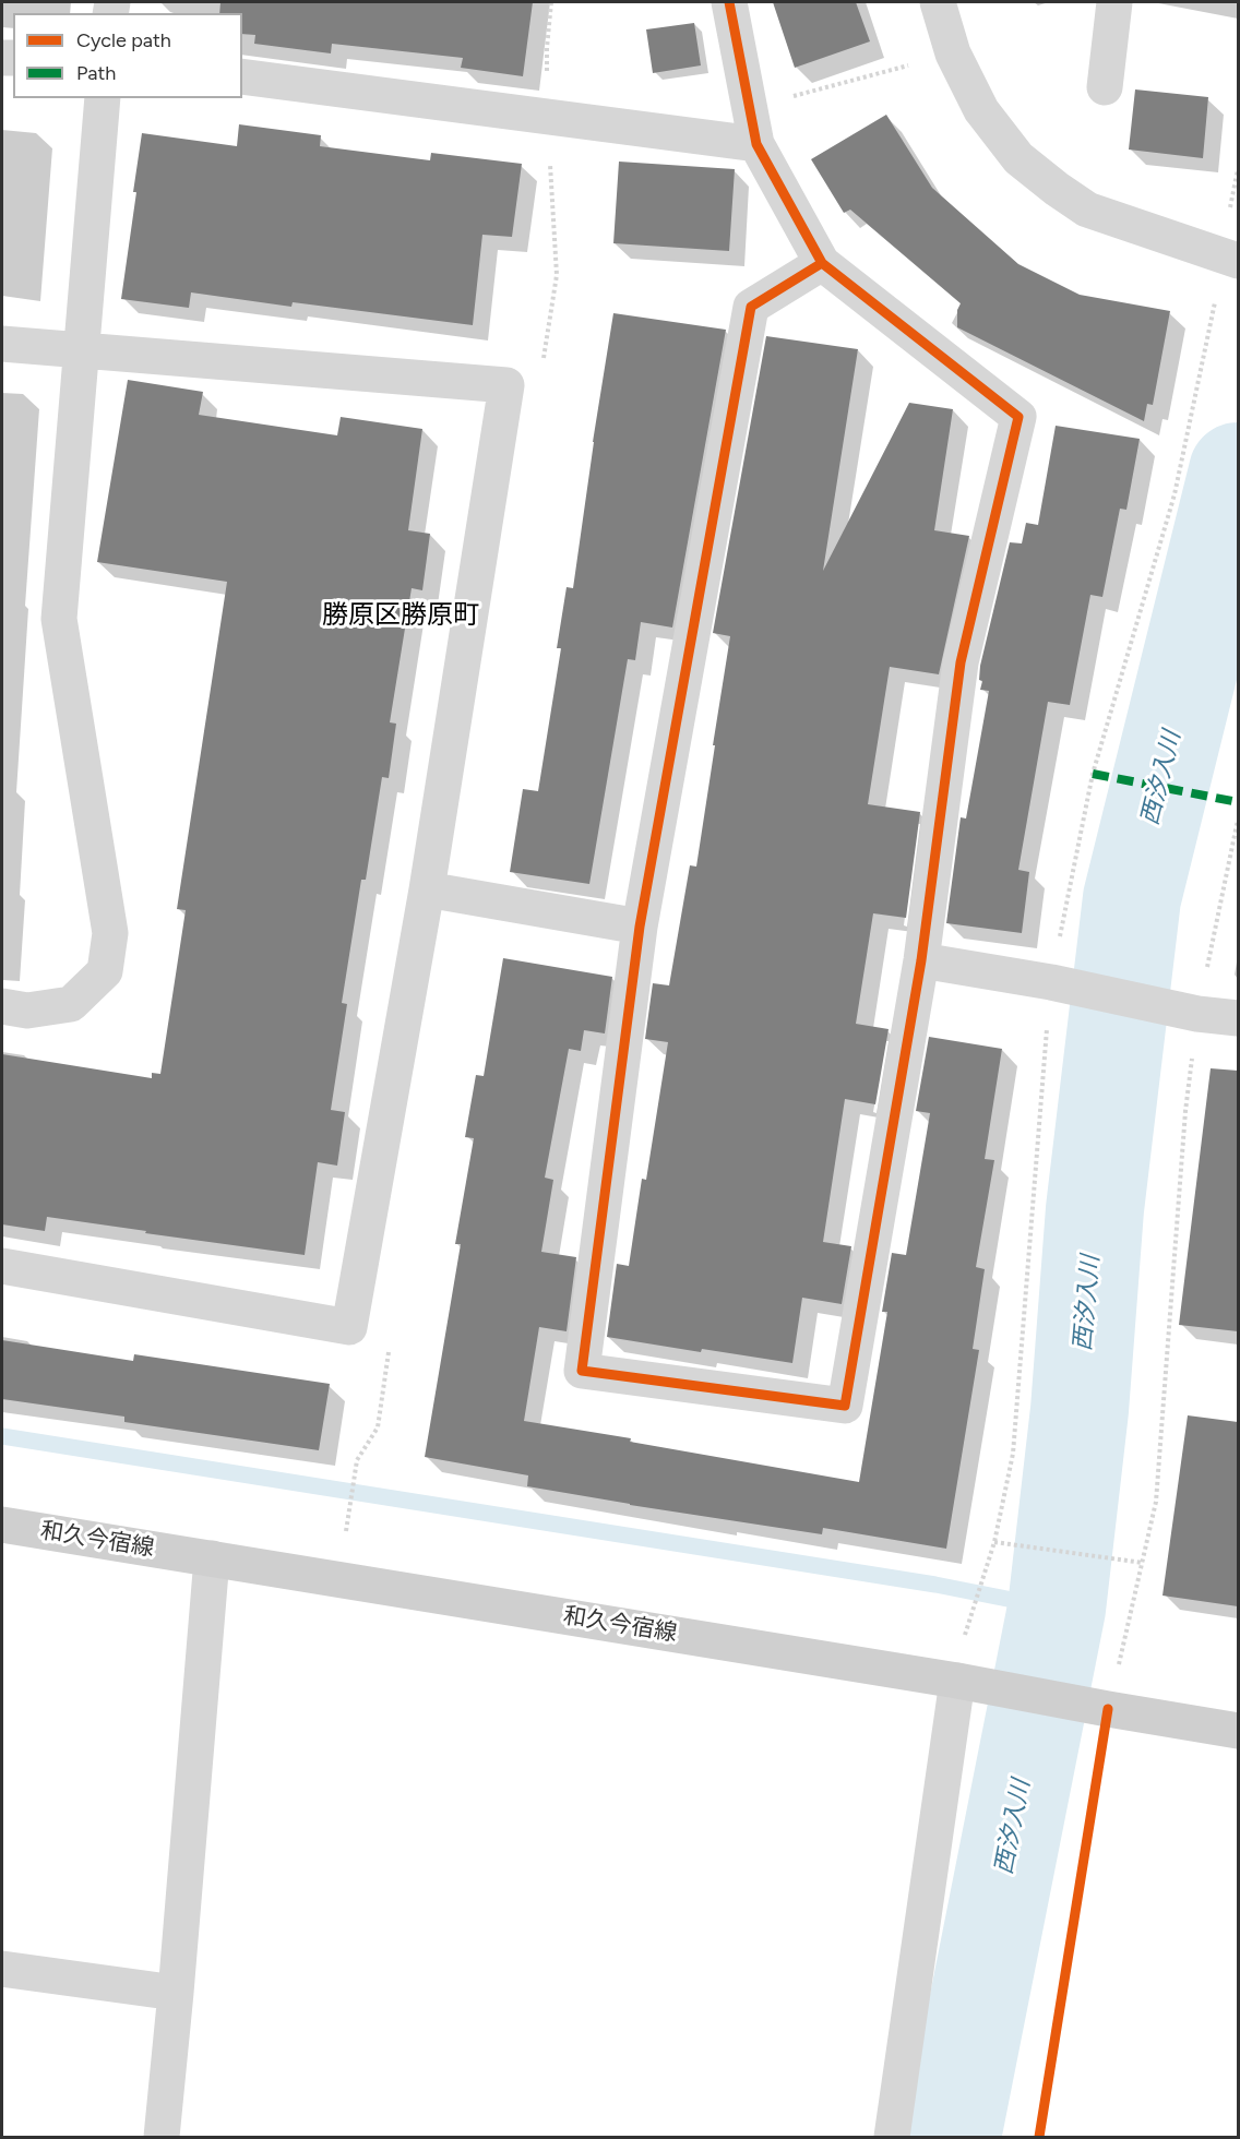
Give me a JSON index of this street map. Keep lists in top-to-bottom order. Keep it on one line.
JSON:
{"streets":{"main road":["和久今宿線"]},"districts":["勝原区勝原町"],"water":["西汐入川"],"legend":["Cycle path","Path"]}
